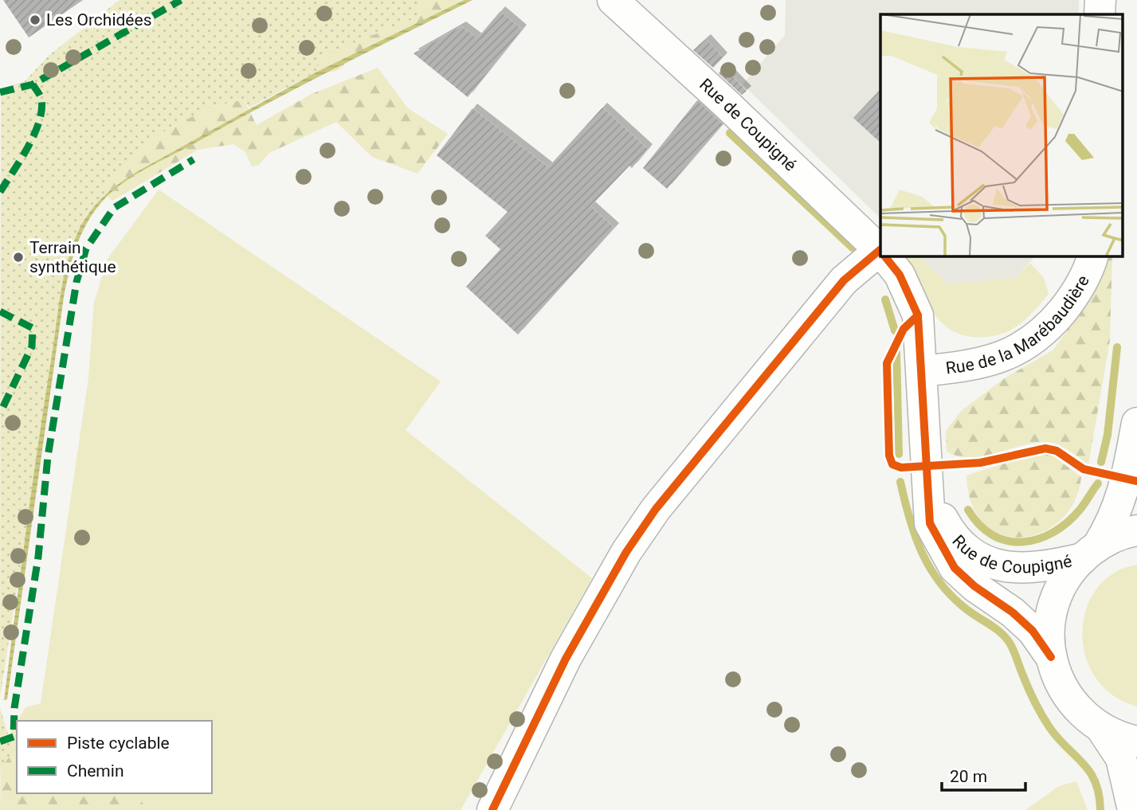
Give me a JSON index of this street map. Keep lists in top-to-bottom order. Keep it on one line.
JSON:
{"streets":{"street":["Rue de Coupigné","Rue de la Marébaudière"]},"crossings":[["Rue de Coupigné","Rue de la Marébaudière"]],"places":["Les Orchidées","Terrain synthétique"],"legend":["Piste cyclable","Chemin"],"scale_bar":"20 m"}
